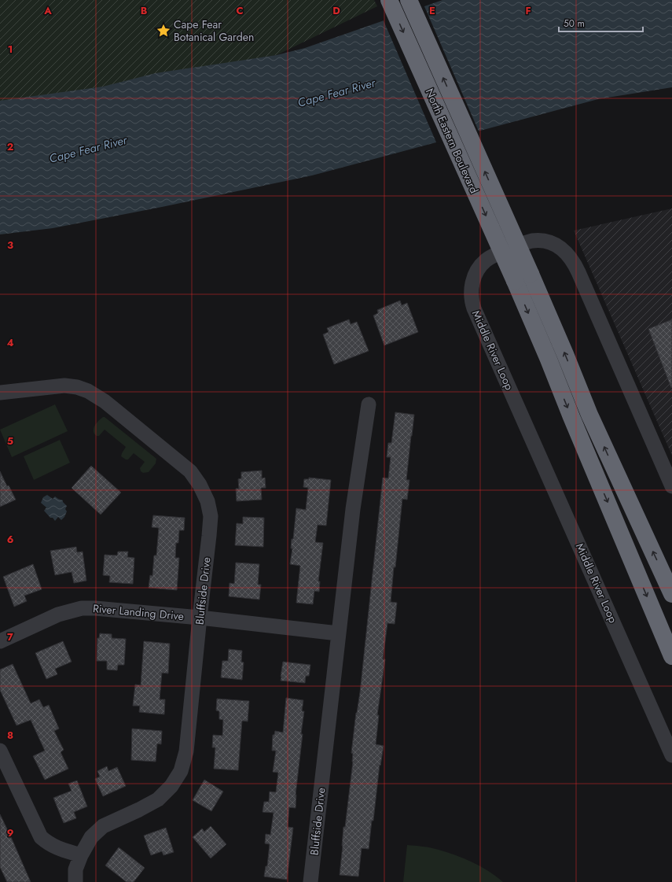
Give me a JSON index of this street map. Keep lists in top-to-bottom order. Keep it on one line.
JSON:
{"streets":{"highway":["North Eastern Boulevard"],"street":["Middle River Loop","Bluffside Drive","River Landing Drive"]},"crossings":[["Bluffside Drive","River Landing Drive"]],"water":["Cape Fear River"],"places":{"place":["Cape Fear Botanical Garden"]},"scale_bar":"50 m","grid":{"columns":["A","B","C","D","E","F"],"rows":["1","2","3","4","5","6","7","8","9"]}}
